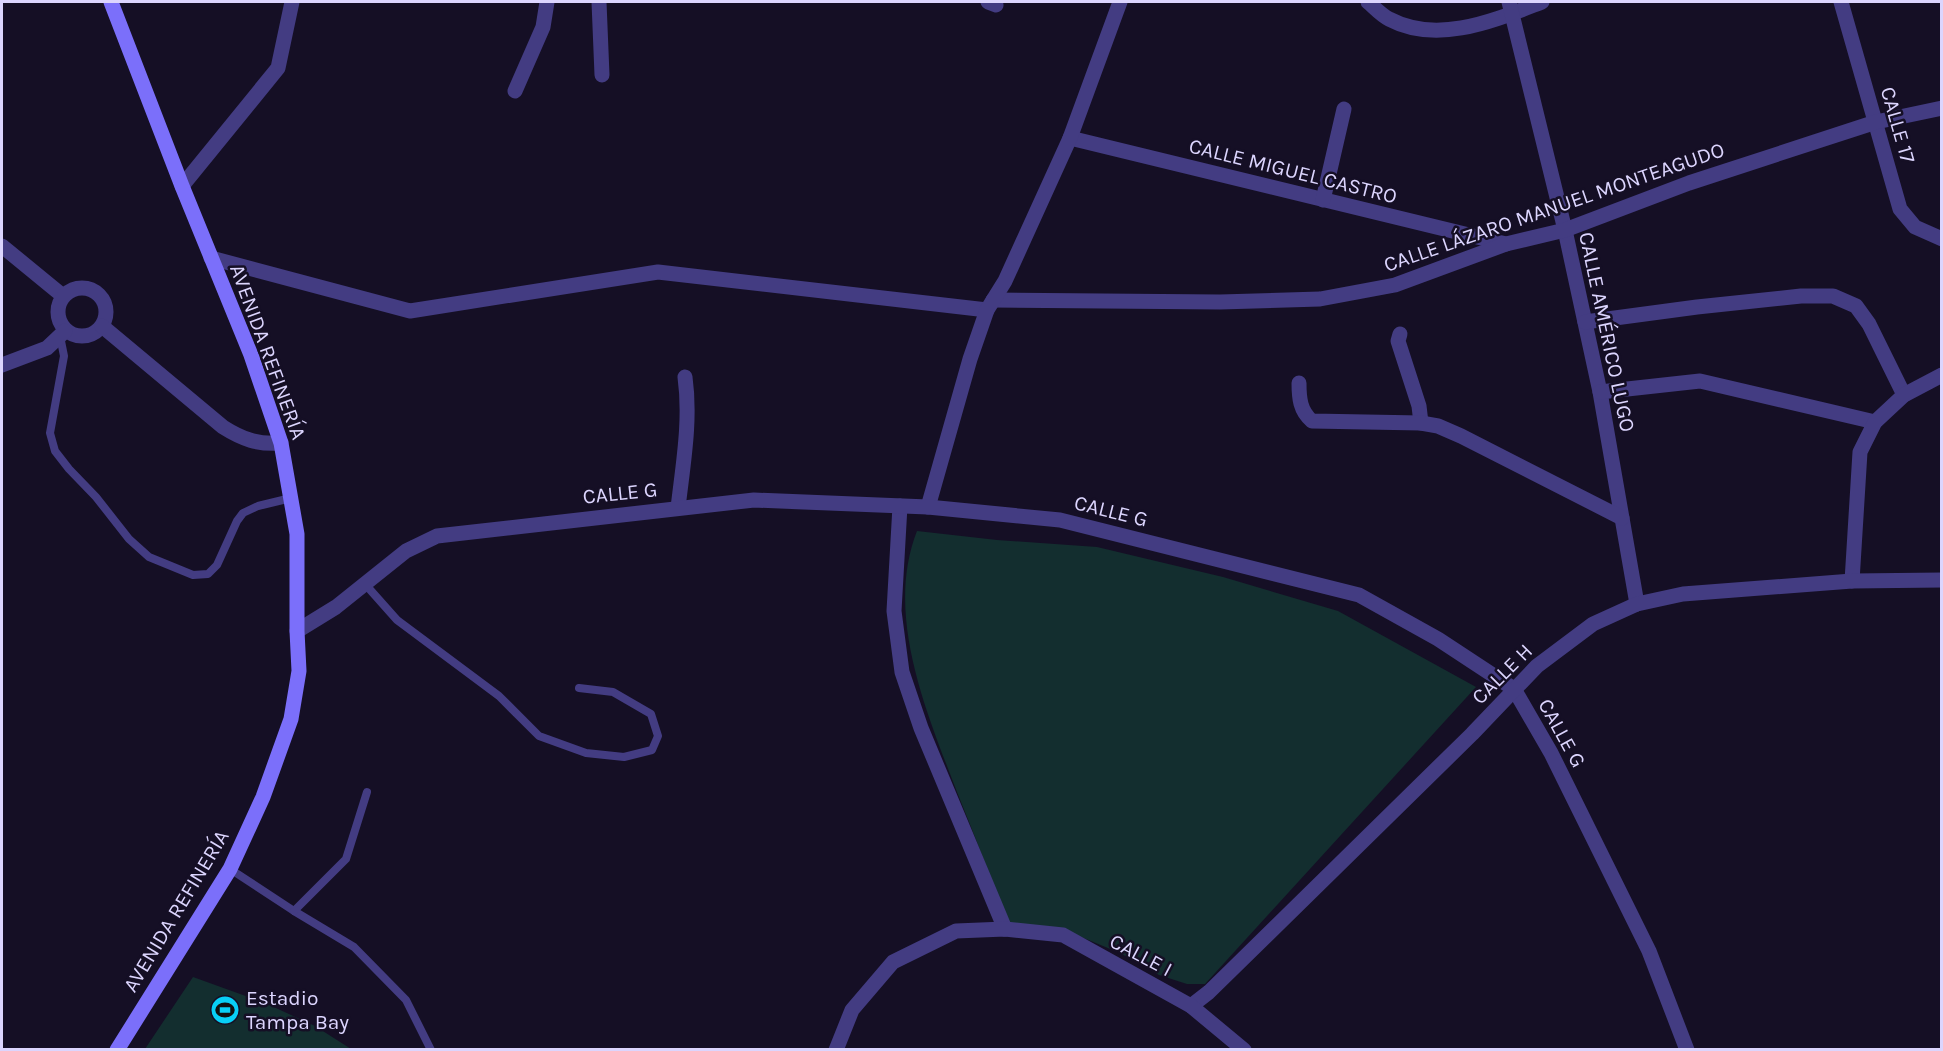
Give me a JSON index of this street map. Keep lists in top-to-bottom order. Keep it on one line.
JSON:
{"streets":{"main road":["AVENIDA REFINERÍA"],"street":["CALLE 17","CALLE MIGUEL CASTRO","CALLE LÁZARO MANUEL MONTEAGUDO","CALLE AMÉRICO LUGO","CALLE G","CALLE H","CALLE I"]},"crossings":[["CALLE 17","CALLE LÁZARO MANUEL MONTEAGUDO"],["CALLE MIGUEL CASTRO","CALLE LÁZARO MANUEL MONTEAGUDO"],["CALLE LÁZARO MANUEL MONTEAGUDO","CALLE AMÉRICO LUGO"],["CALLE LÁZARO MANUEL MONTEAGUDO","AVENIDA REFINERÍA"],["CALLE AMÉRICO LUGO","CALLE H"],["AVENIDA REFINERÍA","CALLE G"],["CALLE G","CALLE H"],["CALLE H","CALLE I"]],"places":{"sports":["Estadio Tampa Bay"]}}
